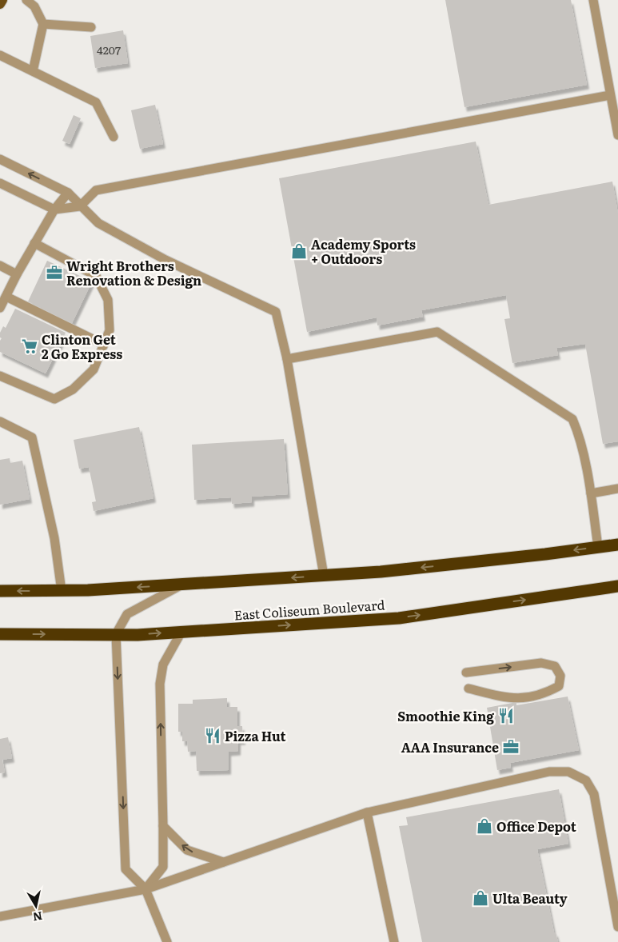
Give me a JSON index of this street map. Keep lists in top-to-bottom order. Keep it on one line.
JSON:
{"streets":{"highway":["East Coliseum Boulevard"]},"places":{"shop":["Academy Sports + Outdoors","Office Depot","Ulta Beauty"],"office":["Wright Brothers Renovation & Design","AAA Insurance"],"supermarket":["Clinton Get 2 Go Express"],"restaurant":["Smoothie King","Pizza Hut"]},"house_numbers":["4207"],"north":"bottom"}
